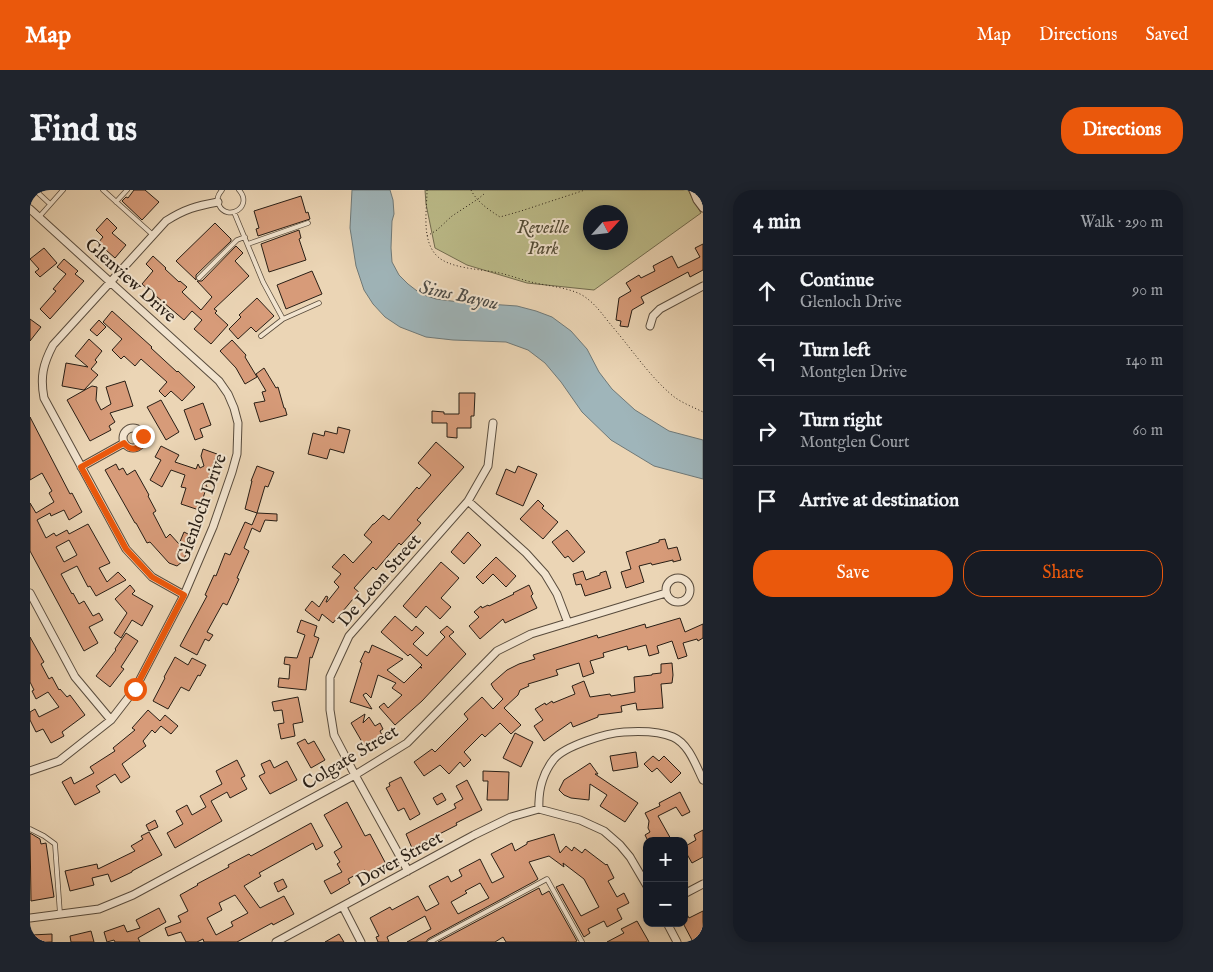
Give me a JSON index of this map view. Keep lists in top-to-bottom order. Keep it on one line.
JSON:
{"streets":{"street":["Glenview Drive","Glenloch Drive","De Leon Street","Colgate Street","Dover Street"]},"crossings":[["Glenview Drive","Glenloch Drive"],["De Leon Street","Colgate Street"],["De Leon Street","Dover Street"]],"water":["Sims Bayou"],"parks":["Reveille Park"],"north":"top right","page":{"header":"Map","nav":["Map","Directions","Saved"],"buttons":["Directions",["Save","Share"]],"title":"Find us","heading":["4 min","Walk · 290 m"],"list":[["Continue","Glenloch Drive","90 m"],["Turn left","Montglen Drive","140 m"],["Turn right","Montglen Court","60 m"],"Arrive at destination"],"map_buttons":["+","−"]}}
